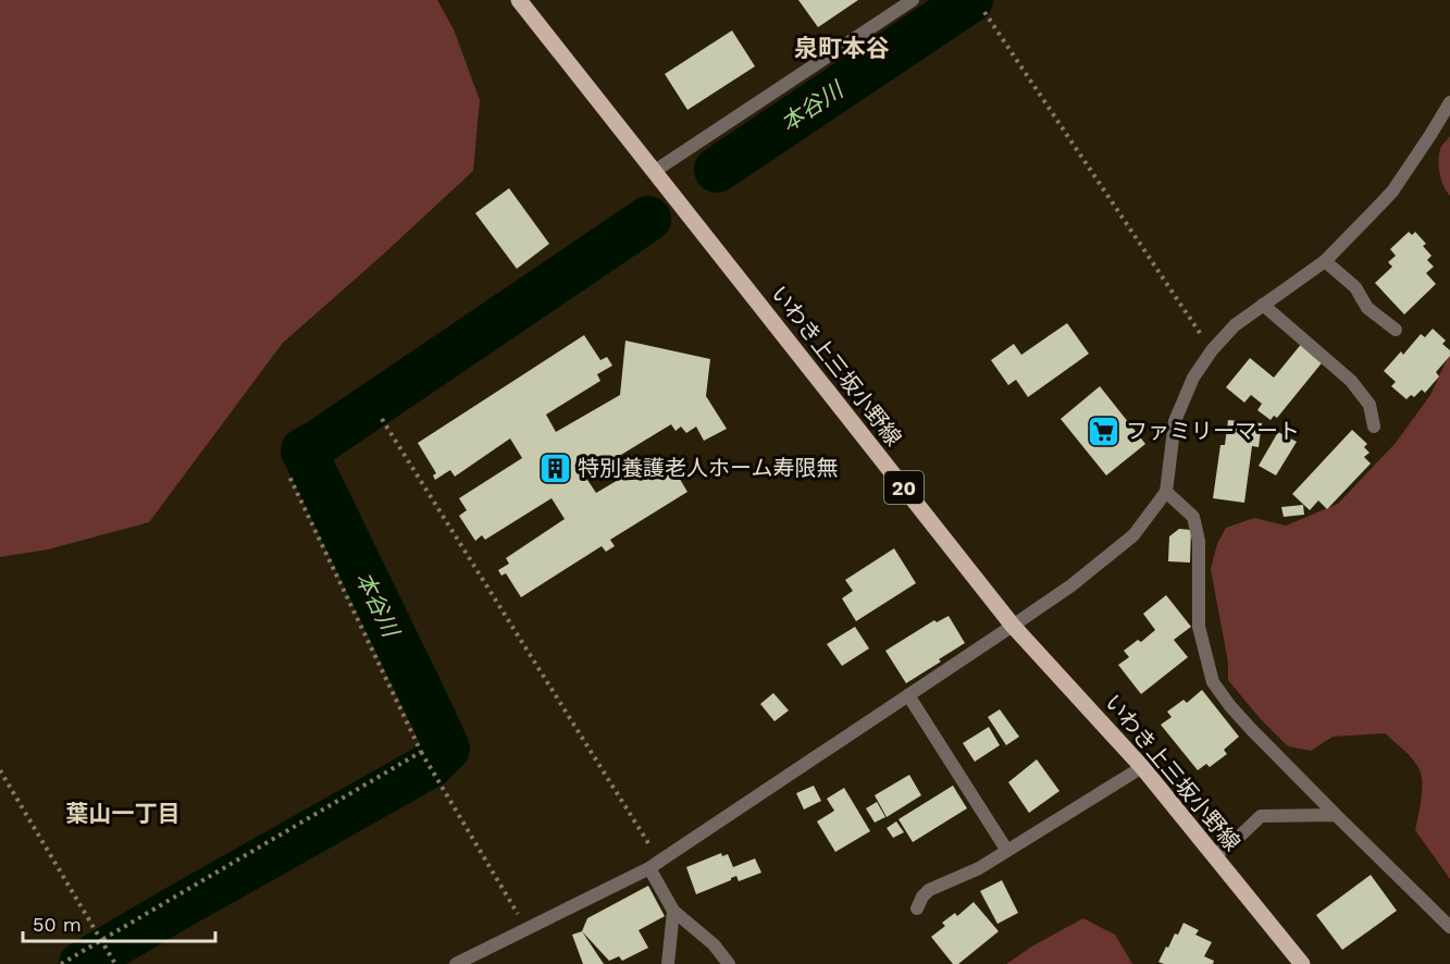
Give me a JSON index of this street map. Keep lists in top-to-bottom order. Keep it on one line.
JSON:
{"streets":{"main road":["いわき上三坂小野線","20"]},"districts":["泉町本谷","葉山一丁目"],"water":["本谷川"],"places":{"supermarket":["ファミリーマート"],"building":["特別養護老人ホーム寿限無"]},"scale_bar":"50 m"}
